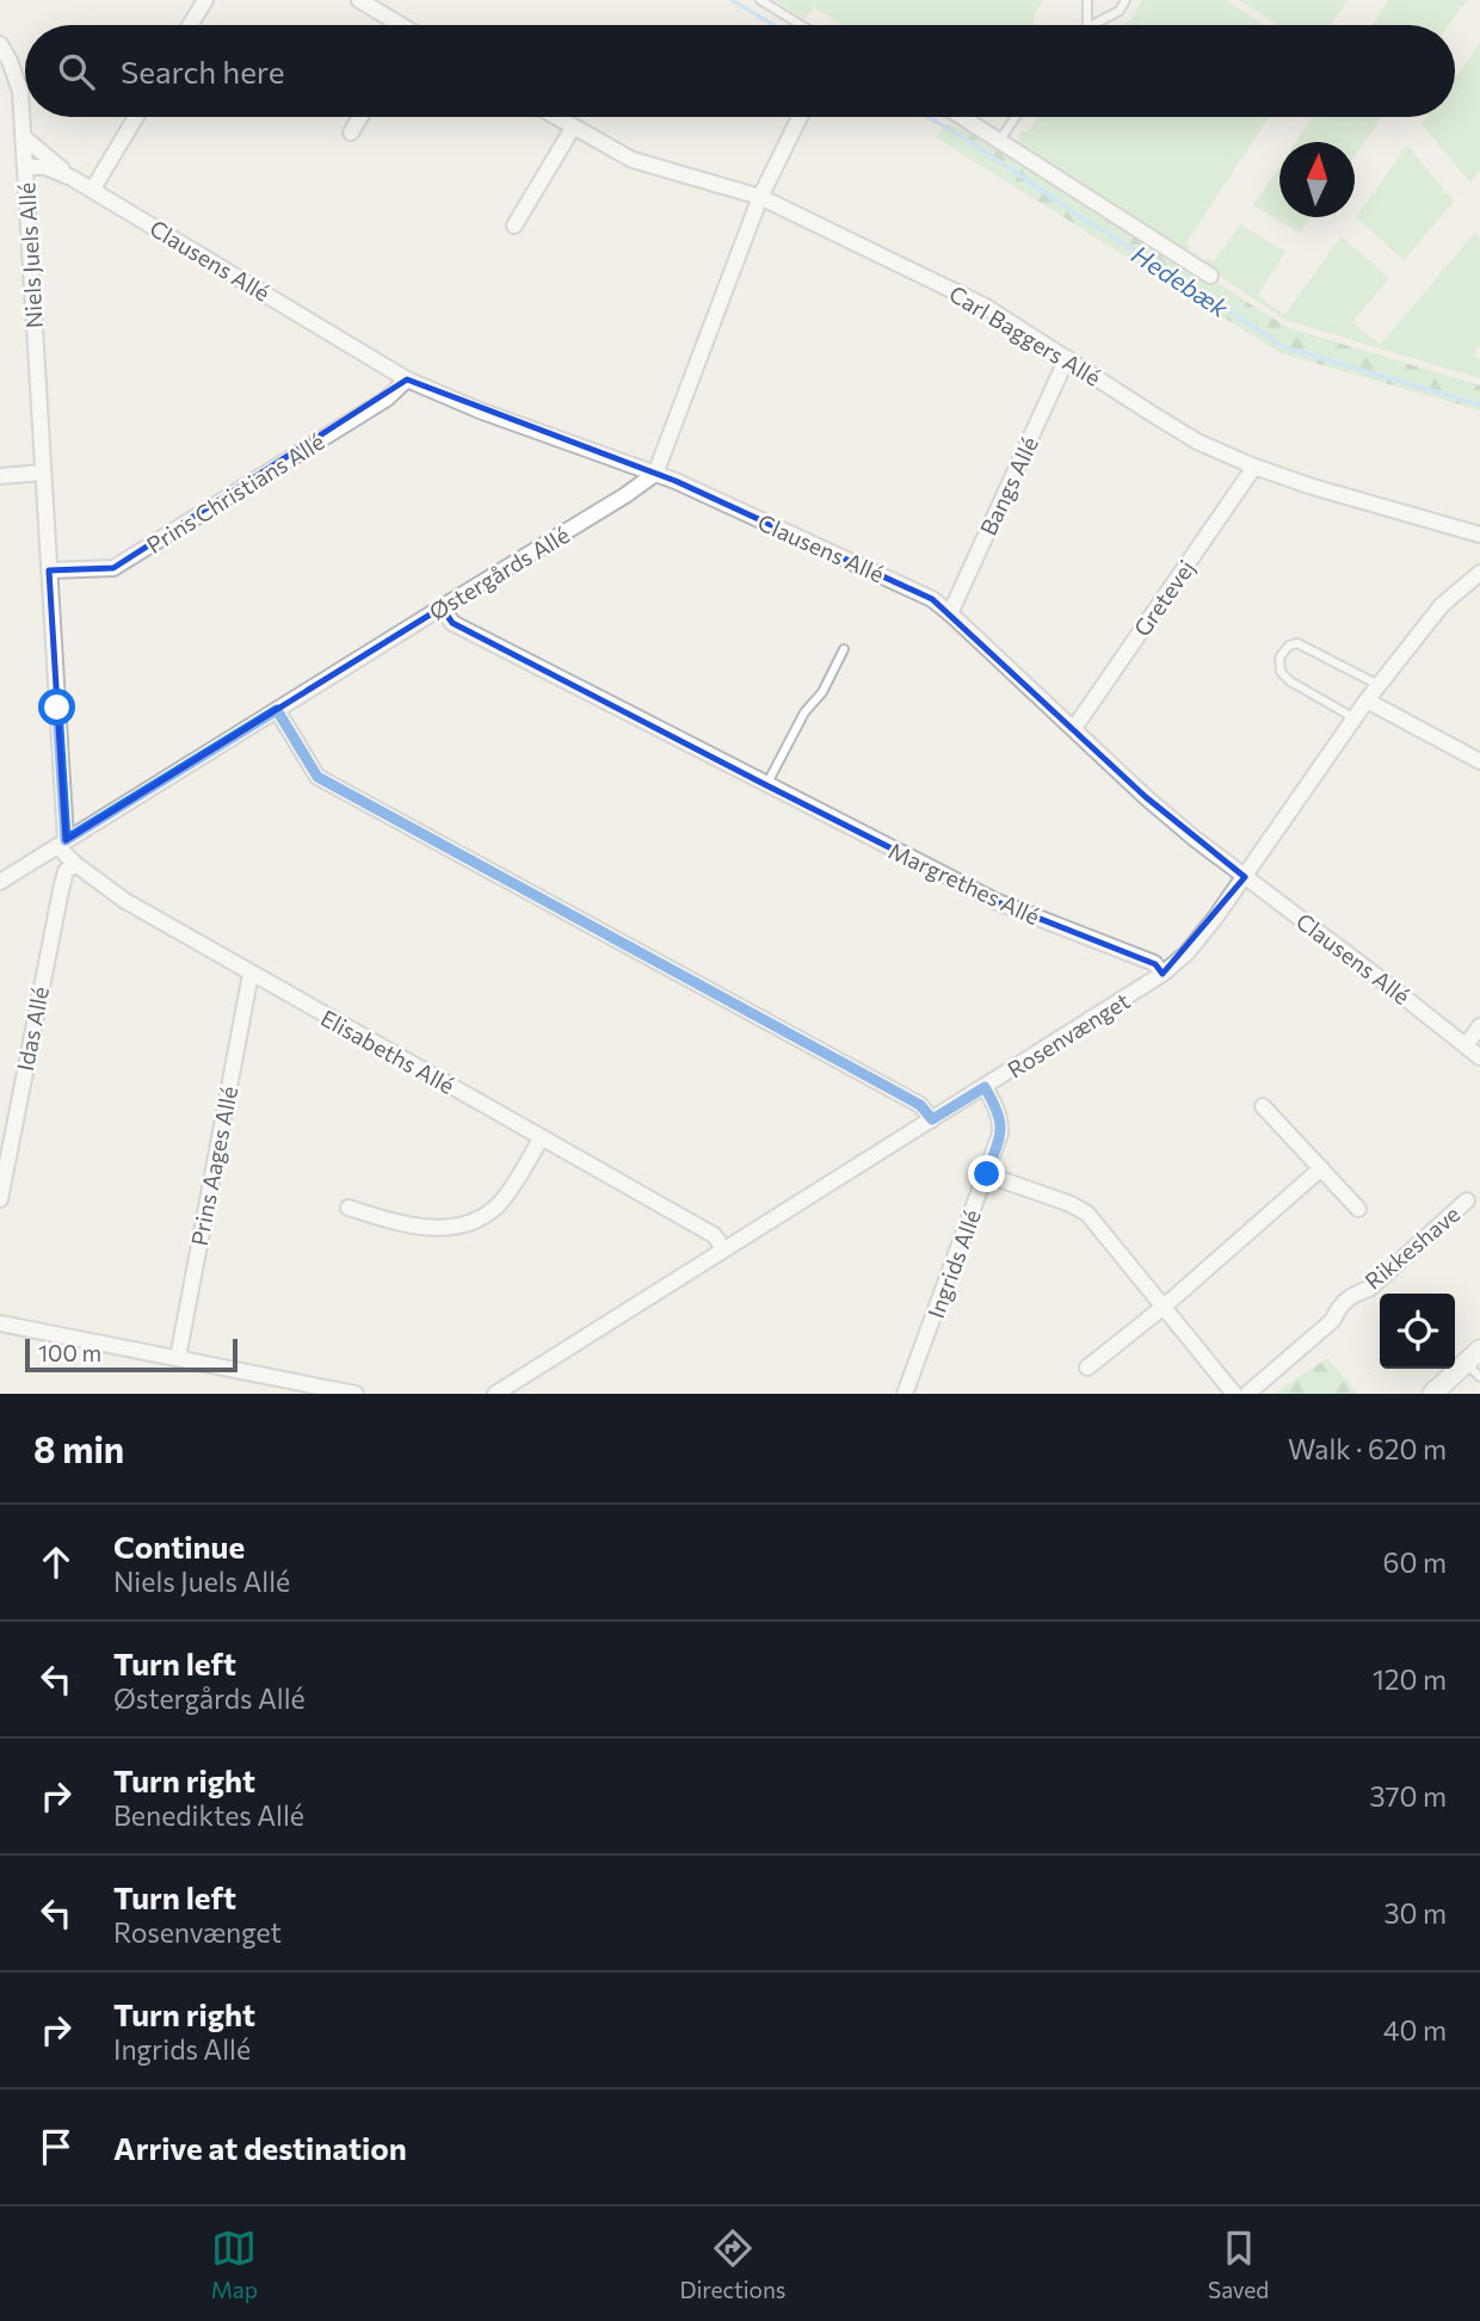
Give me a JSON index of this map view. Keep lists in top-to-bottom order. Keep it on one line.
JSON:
{"streets":{"street":["Niels Juels Allé","Clausens Allé","Carl Baggers Allé","Bangs Allé","Prins Christians Allé","Østergårds Allé","Gretevej","Margrethes Allé","Idas Allé","Rosenvænget","Elisabeths Allé","Prins Aages Allé","Rikkeshave","Ingrids Allé"]},"crossings":[["Niels Juels Allé","Clausens Allé"],["Niels Juels Allé","Prins Christians Allé"],["Niels Juels Allé","Østergårds Allé"],["Niels Juels Allé","Elisabeths Allé"],["Clausens Allé","Bangs Allé"],["Clausens Allé","Prins Christians Allé"],["Clausens Allé","Østergårds Allé"],["Clausens Allé","Gretevej"],["Clausens Allé","Rosenvænget"],["Carl Baggers Allé","Bangs Allé"],["Carl Baggers Allé","Gretevej"],["Østergårds Allé","Margrethes Allé"],["Østergårds Allé","Elisabeths Allé"],["Margrethes Allé","Rosenvænget"],["Idas Allé","Elisabeths Allé"],["Rosenvænget","Elisabeths Allé"],["Rosenvænget","Ingrids Allé"],["Elisabeths Allé","Prins Aages Allé"]],"water":["Hedebæk"],"scale_bar":"100 m","north":"top","page":{"search":"Search here","scale":"100 m","heading":["8 min","Walk · 620 m"],"list":[["Continue","Niels Juels Allé","60 m"],["Turn left","Østergårds Allé","120 m"],["Turn right","Benediktes Allé","370 m"],["Turn left","Rosenvænget","30 m"],["Turn right","Ingrids Allé","40 m"],"Arrive at destination"],"nav":["Map","Directions","Saved"]}}
